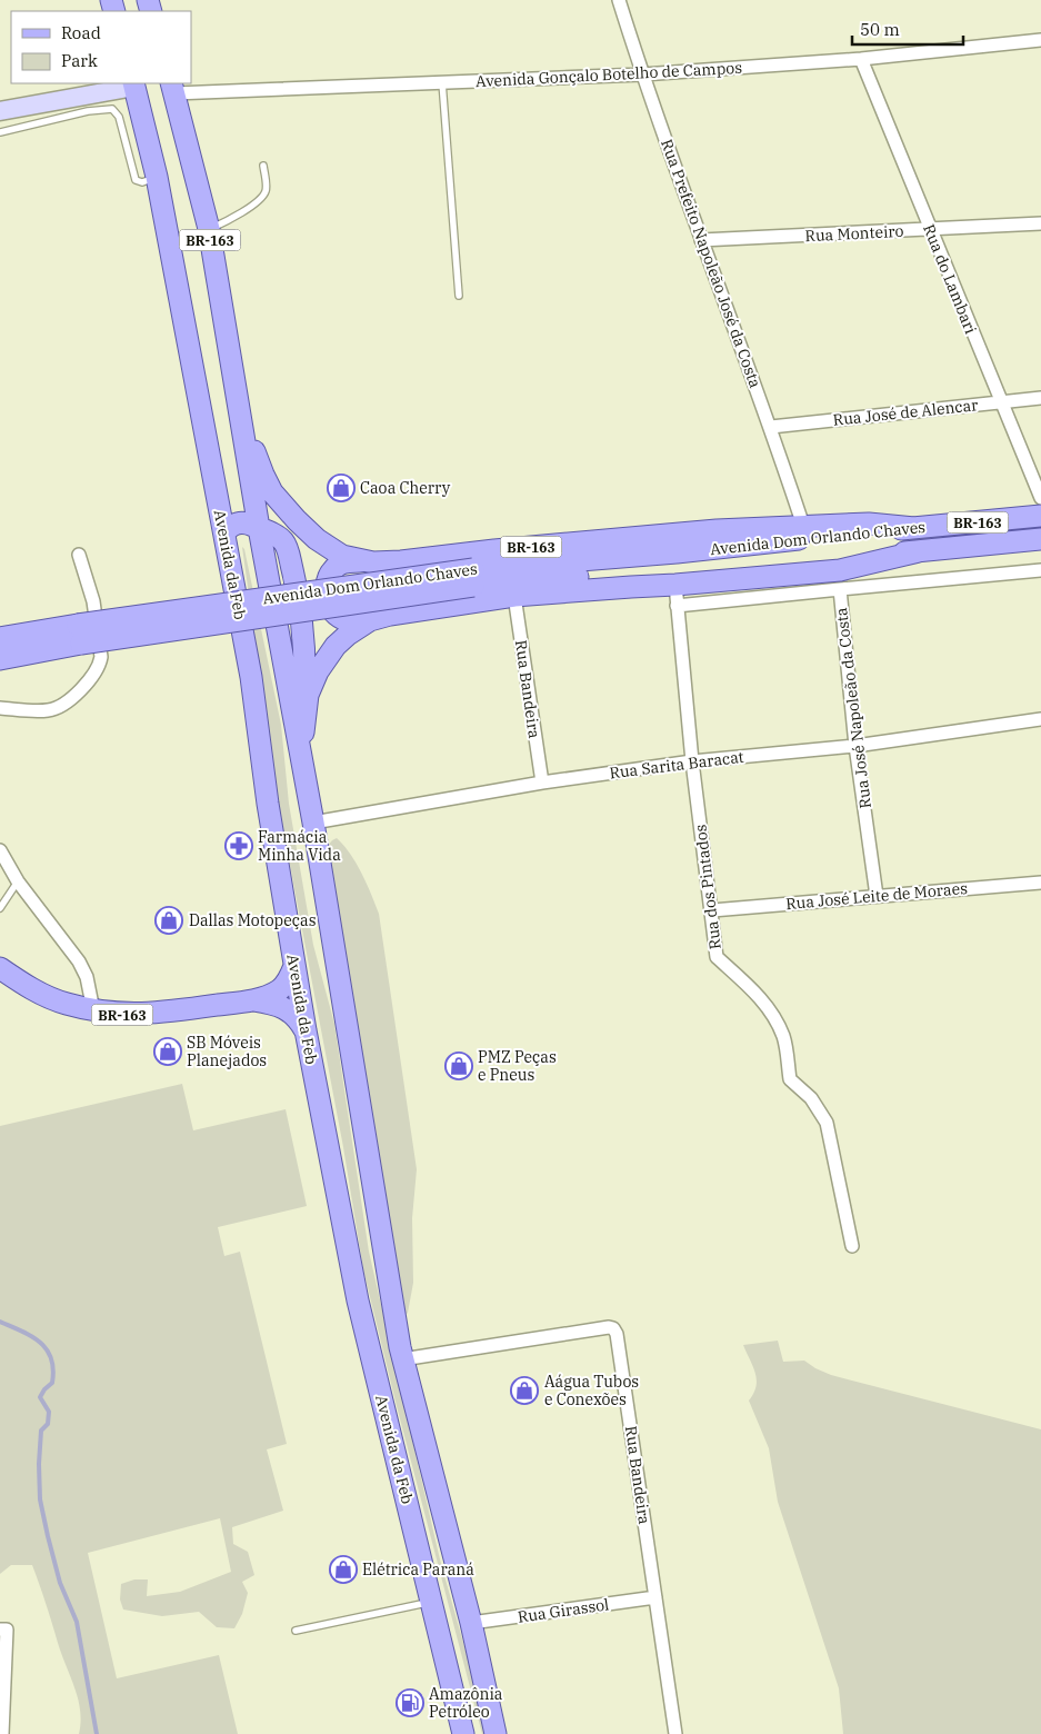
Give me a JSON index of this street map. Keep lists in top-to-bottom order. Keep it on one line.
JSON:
{"streets":{"main road":["BR-163","Avenida Dom Orlando Chaves","Avenida da Feb"],"street":["Avenida Gonçalo Botelho de Campos","Rua Monteiro","Rua Prefeito Napoleão José da Costa","Rua do Lambari","Rua José de Alencar","Rua Bandeira","Rua José Napoleão da Costa","Rua Sarita Baracat","Rua dos Pintados","Rua José Leite de Moraes","Rua Girassol"]},"crossings":[["Avenida Gonçalo Botelho de Campos","Rua Prefeito Napoleão José da Costa"],["Avenida Gonçalo Botelho de Campos","Rua do Lambari"],["Avenida Gonçalo Botelho de Campos","Avenida da Feb"],["Rua Monteiro","Rua Prefeito Napoleão José da Costa"],["Rua Monteiro","Rua do Lambari"],["BR-163","Rua Prefeito Napoleão José da Costa"],["BR-163","Avenida Dom Orlando Chaves"],["BR-163","Avenida da Feb"],["Rua Prefeito Napoleão José da Costa","Rua José de Alencar"],["Rua do Lambari","Rua José de Alencar"],["Avenida da Feb","Rua Bandeira"],["Avenida da Feb","Rua Sarita Baracat"],["Avenida da Feb","Rua Girassol"],["Rua Bandeira","Rua Sarita Baracat"],["Rua Bandeira","Rua Girassol"],["Rua José Napoleão da Costa","Rua Sarita Baracat"],["Rua José Napoleão da Costa","Rua José Leite de Moraes"],["Rua Sarita Baracat","Rua dos Pintados"],["Rua dos Pintados","Rua José Leite de Moraes"]],"places":{"shop":["Caoa Cherry","Dallas Motopeças","SB Móveis Planejados","PMZ Peças e Pneus","Aágua Tubos e Conexões","Elétrica Paraná"],"pharmacy":["Farmácia Minha Vida"],"fuel station":["Amazônia Petróleo"]},"legend":["Road","Park"],"scale_bar":"50 m"}
